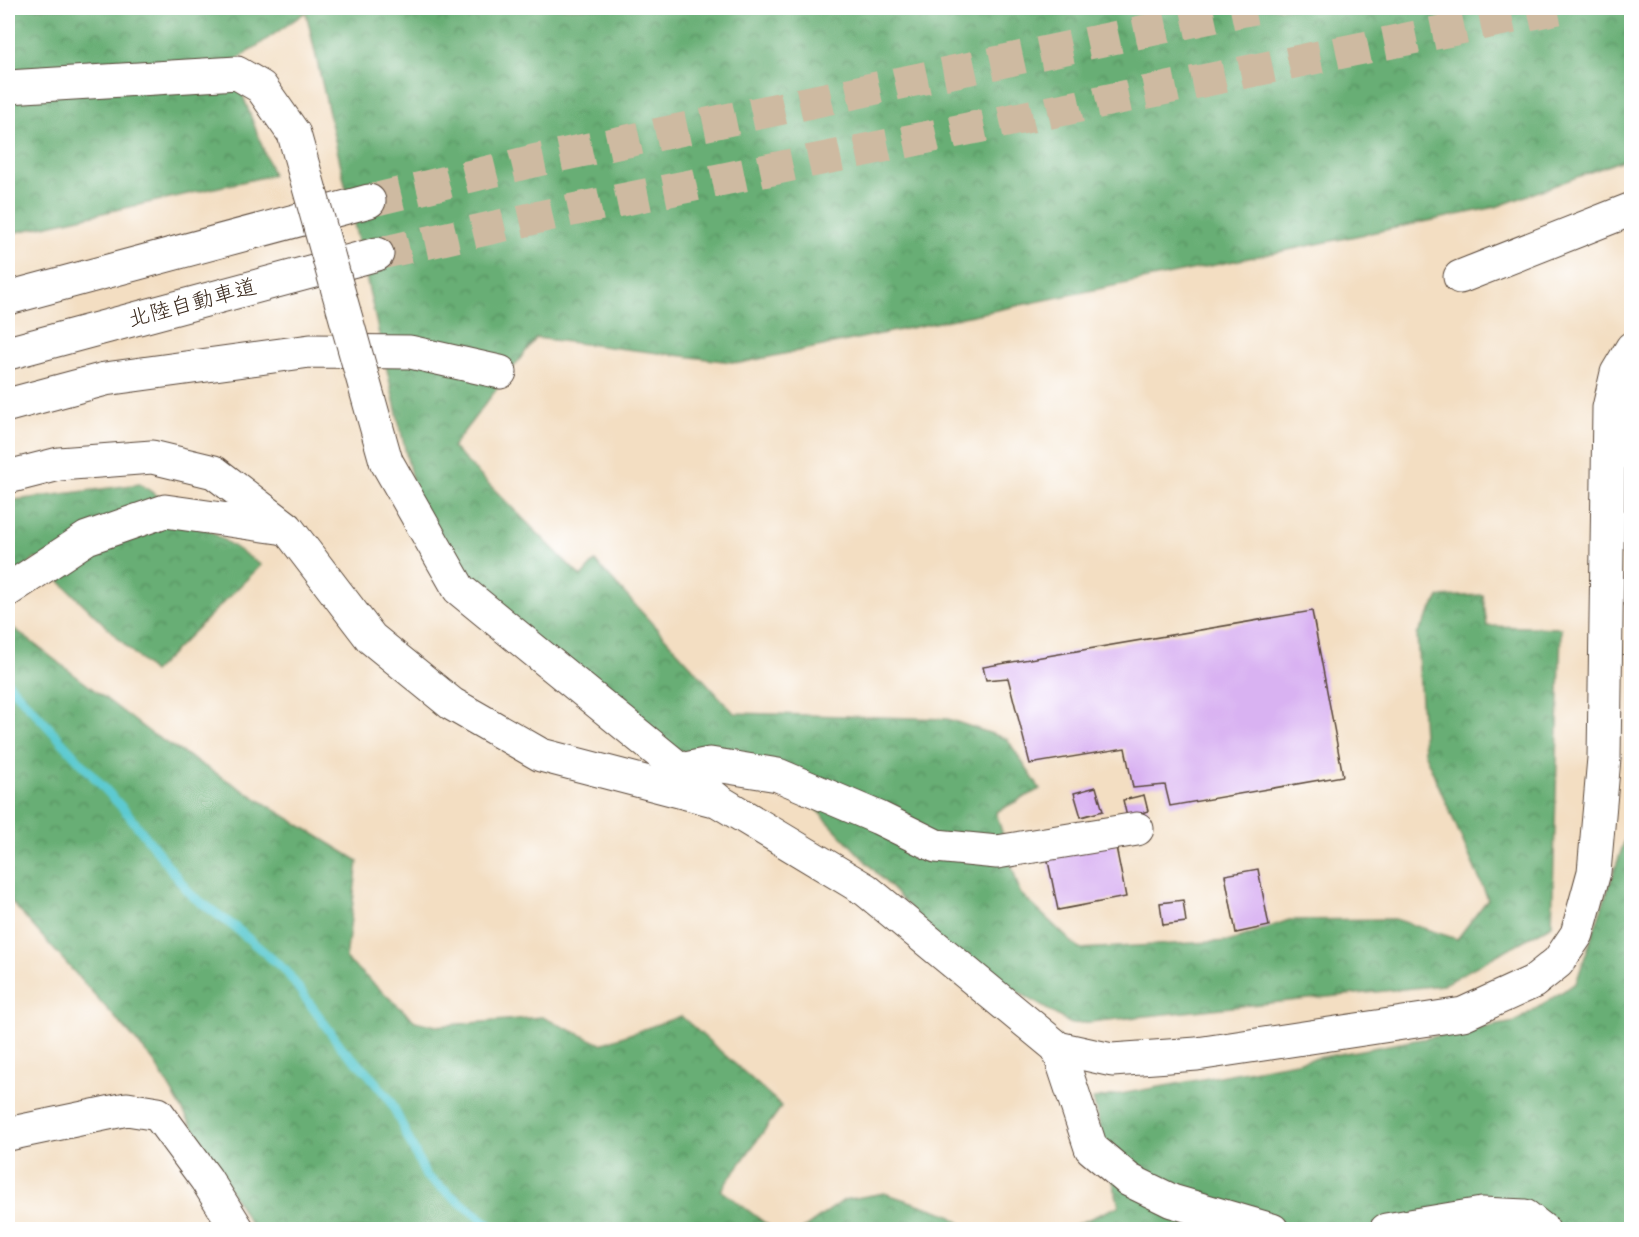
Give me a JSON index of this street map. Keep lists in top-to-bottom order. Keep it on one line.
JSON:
{"streets":{"main road":["北陸自動車道"]}}
